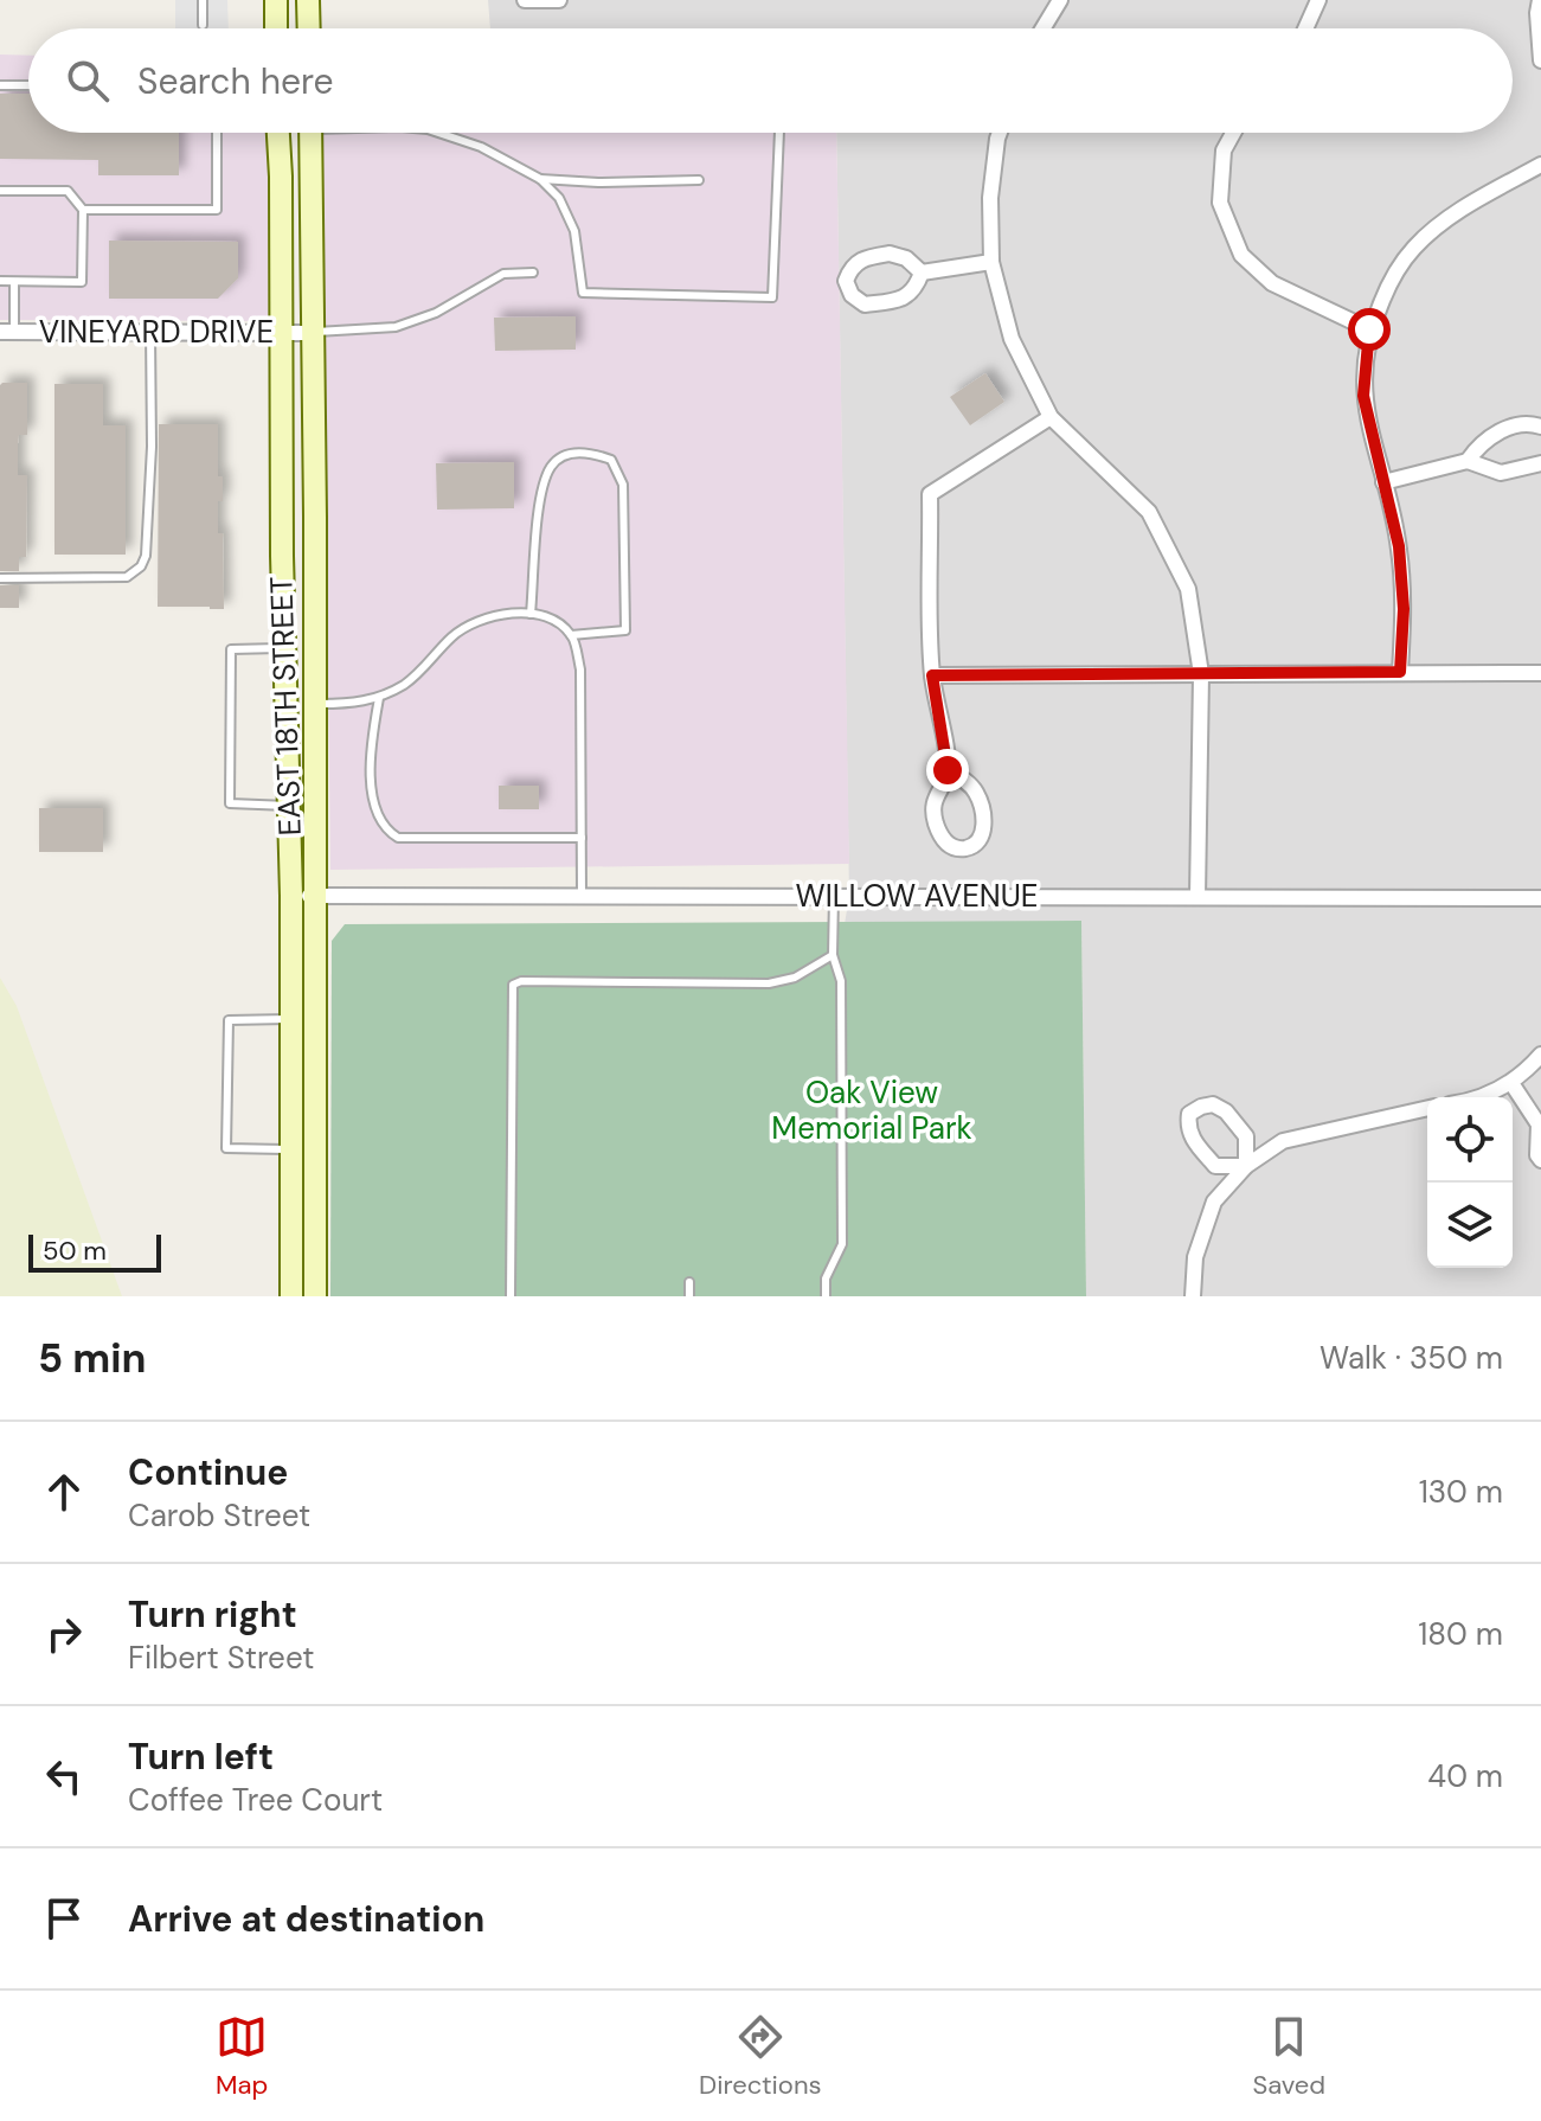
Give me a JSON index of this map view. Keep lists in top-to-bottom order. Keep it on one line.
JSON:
{"streets":{"main road":["EAST 18TH STREET"],"street":["VINEYARD DRIVE","WILLOW AVENUE"]},"crossings":[["VINEYARD DRIVE","EAST 18TH STREET"],["EAST 18TH STREET","WILLOW AVENUE"]],"parks":["Oak View Memorial Park"],"scale_bar":"50 m","page":{"search":"Search here","scale":"50 m","heading":["5 min","Walk · 350 m"],"list":[["Continue","Carob Street","130 m"],["Turn right","Filbert Street","180 m"],["Turn left","Coffee Tree Court","40 m"],"Arrive at destination"],"nav":["Map","Directions","Saved"]}}
